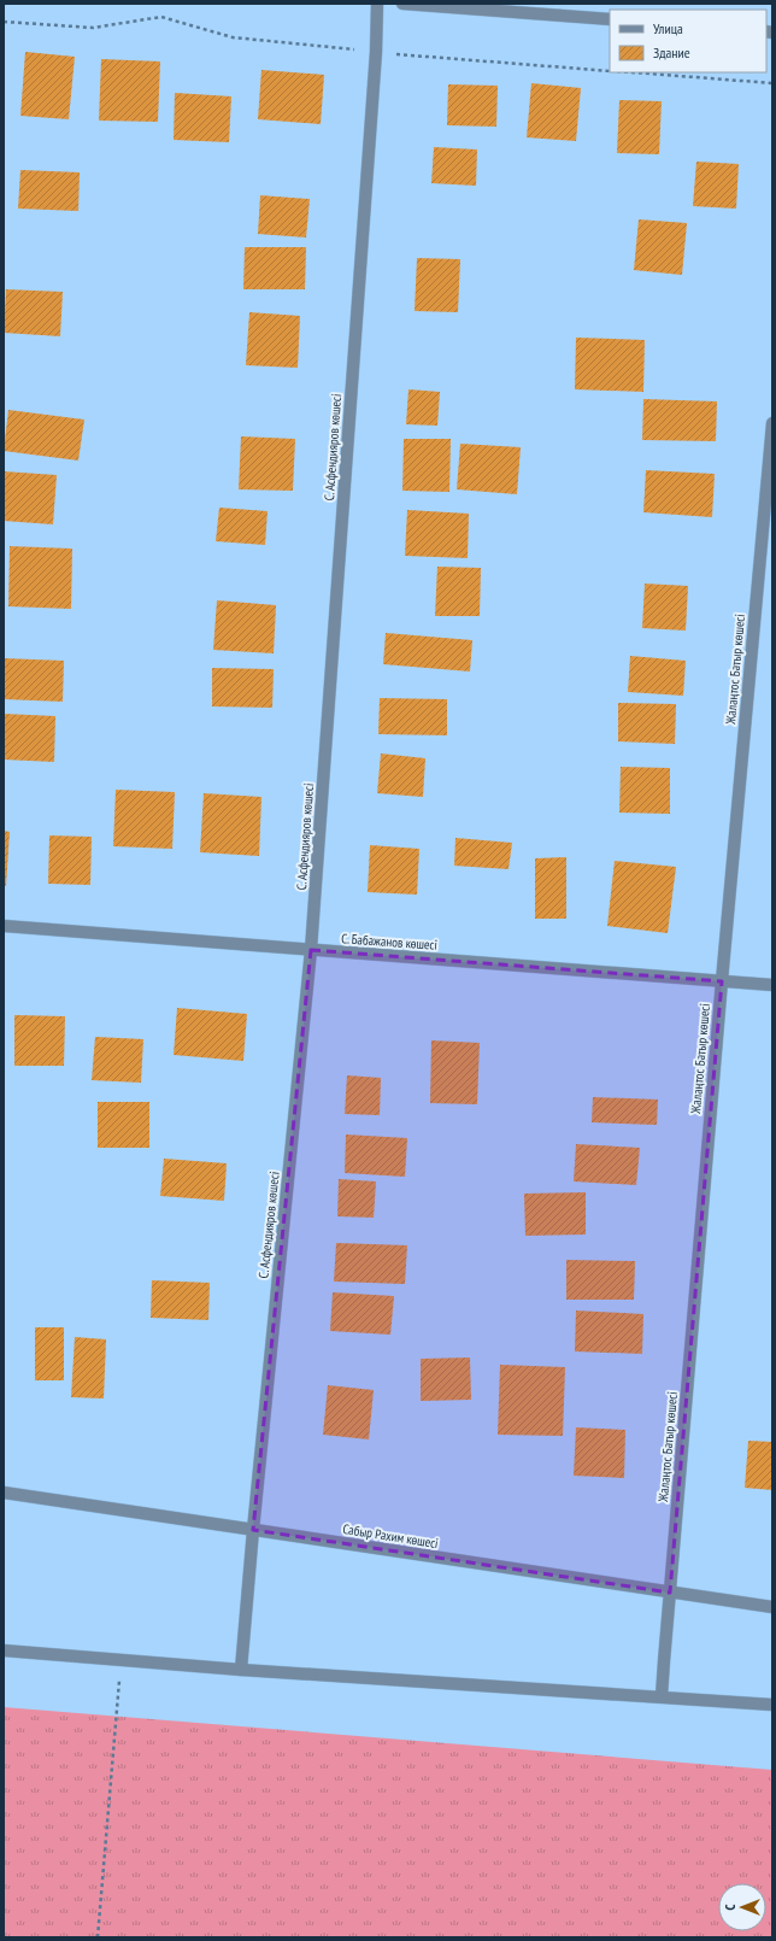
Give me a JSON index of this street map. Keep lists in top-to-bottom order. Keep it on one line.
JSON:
{"streets":{"street":["С. Асфендияров көшесі","Жалаңтос Батыр көшесі","С. Бабажанов көшесі","Сабыр Рахим көшесі"]},"crossings":[["С. Асфендияров көшесі","С. Бабажанов көшесі"],["С. Асфендияров көшесі","Сабыр Рахим көшесі"],["Жалаңтос Батыр көшесі","С. Бабажанов көшесі"],["Жалаңтос Батыр көшесі","Сабыр Рахим көшесі"]],"legend":["Улица","Здание"],"north":"left"}
